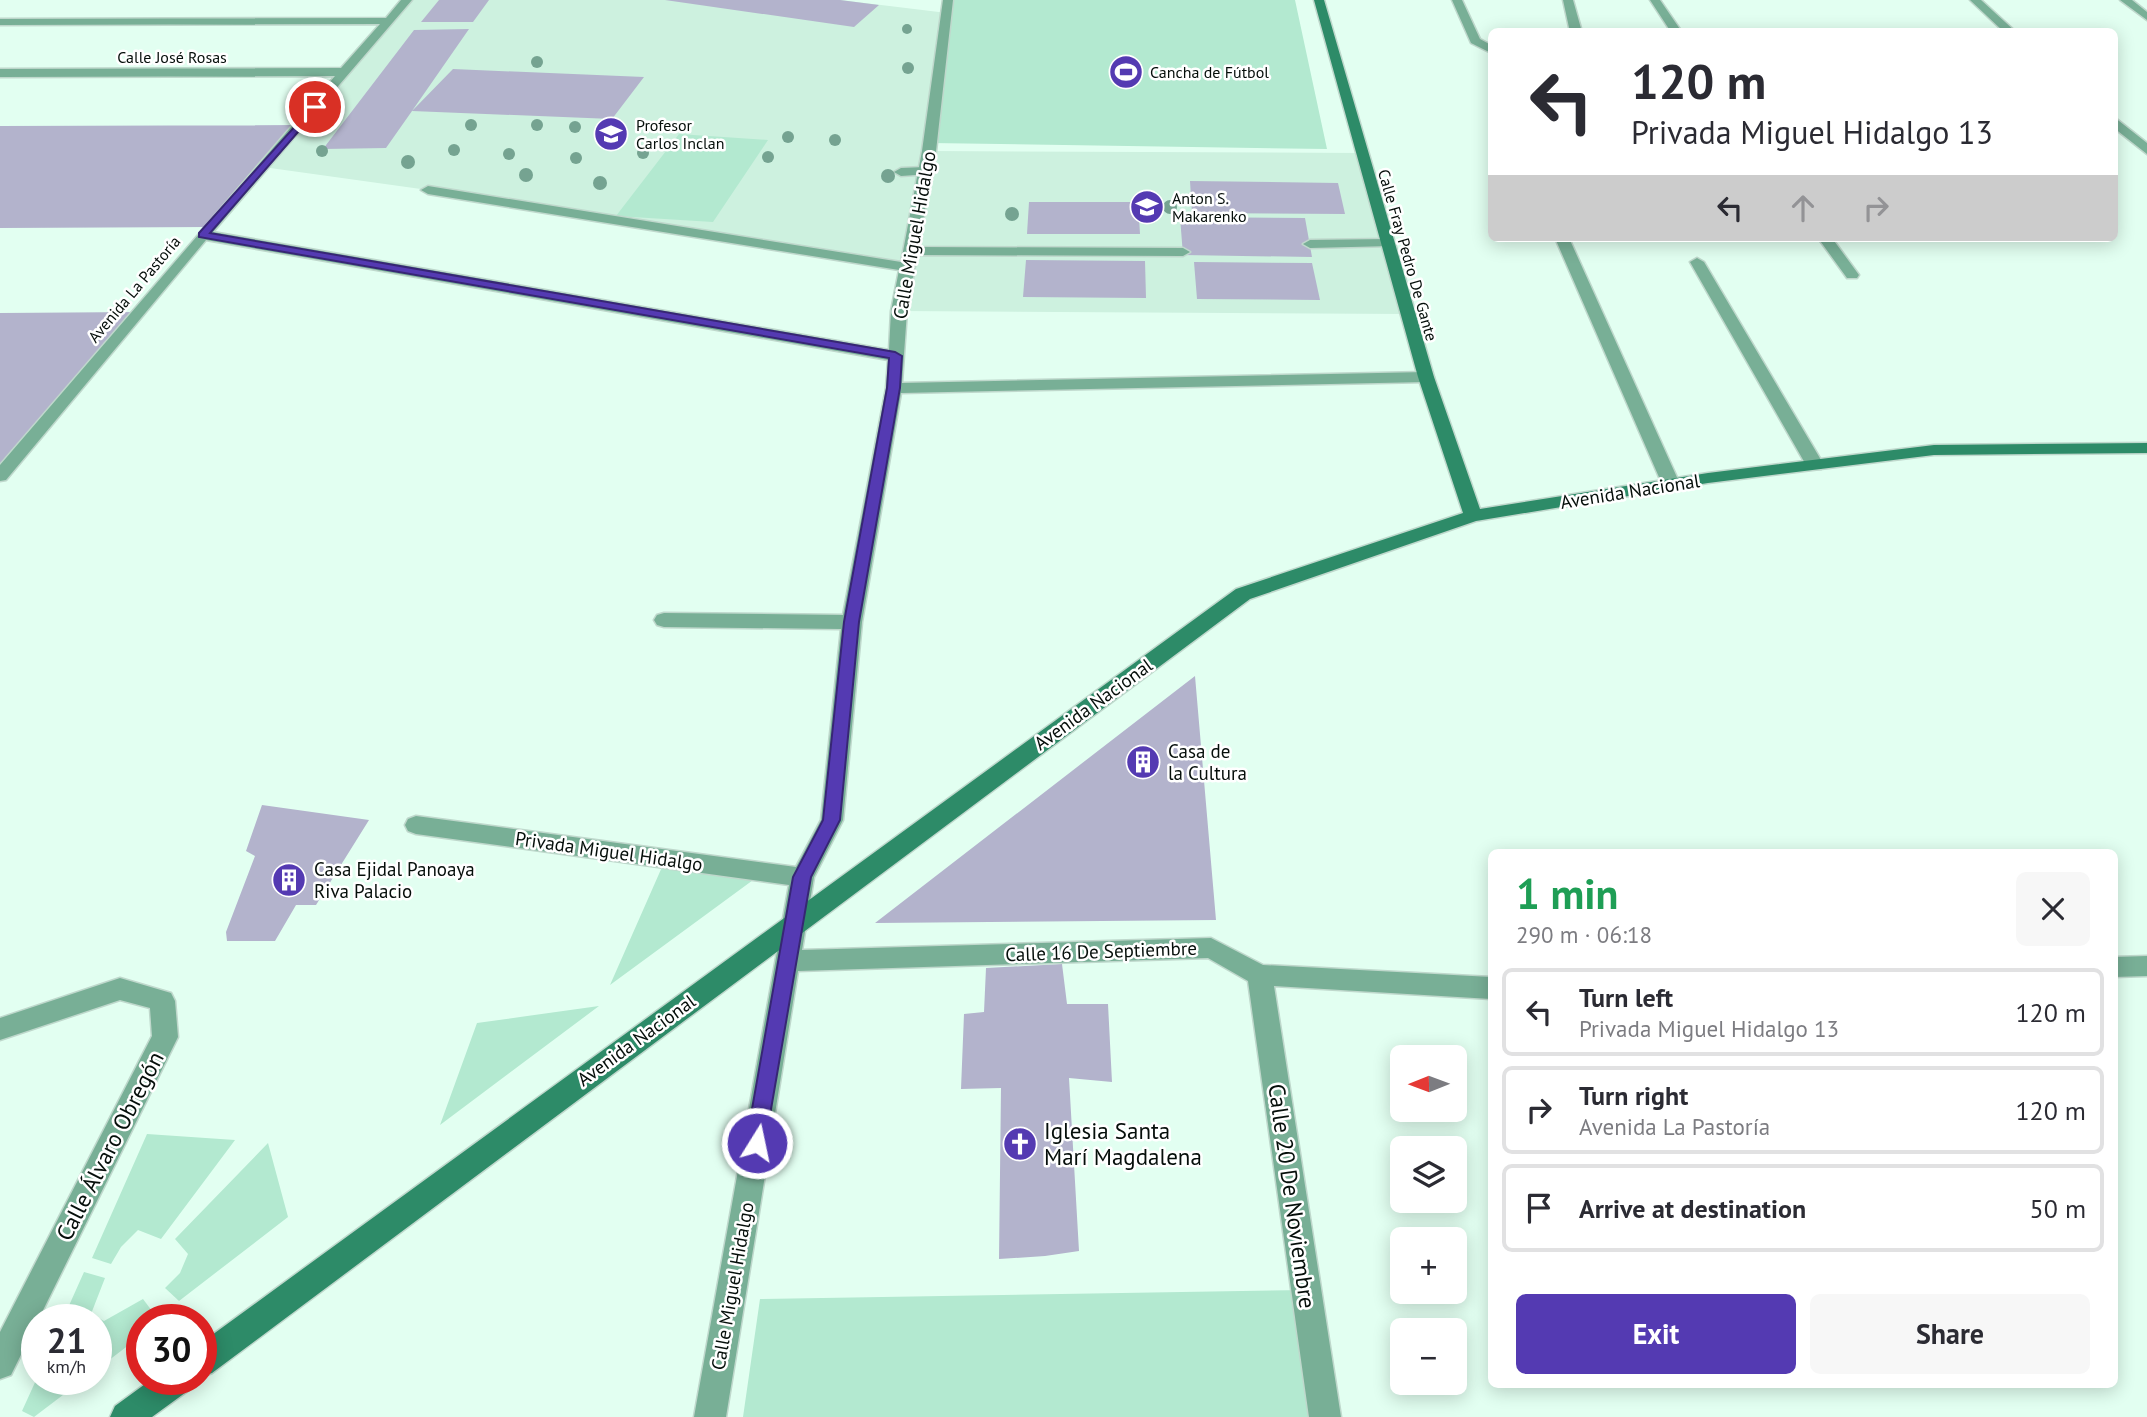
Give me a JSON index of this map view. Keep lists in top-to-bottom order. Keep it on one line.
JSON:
{"streets":{"main road":["Calle Fray Pedro De Gante","Avenida Nacional"],"street":["Calle José Rosas","Calle Miguel Hidalgo","Avenida La Pastoría","Privada Miguel Hidalgo","Calle 16 De Septiembre","Calle Álvaro Obregón","Calle 20 De Noviembre"]},"crossings":[["Calle José Rosas","Avenida La Pastoría"],["Calle Miguel Hidalgo","Avenida Nacional"],["Calle Miguel Hidalgo","Privada Miguel Hidalgo"],["Calle Miguel Hidalgo","Calle 16 De Septiembre"],["Calle Fray Pedro De Gante","Avenida Nacional"],["Calle 16 De Septiembre","Calle 20 De Noviembre"]],"places":{"sports":["Cancha de Fútbol"],"school or university":["Profesor Carlos Inclan","Anton S. Makarenko"],"building":["Casa de la Cultura","Casa Ejidal Panoaya Riva Palacio"],"church":["Iglesia Santa Marí Magdalena"]},"north":"left","page":{"turn":["120 m","Privada Miguel Hidalgo 13"],"heading":["1 min","290 m · 06:18"],"list":[{"name":"Turn left","note":"Privada Miguel Hidalgo 13","value":"120 m"},{"name":"Turn right","note":"Avenida La Pastoría","value":"120 m"},{"name":"Arrive at destination","value":"50 m"}],"map_buttons":["+","−"],"buttons":["Exit","Share"],"speed":"21 km/h","limit":"30"}}
